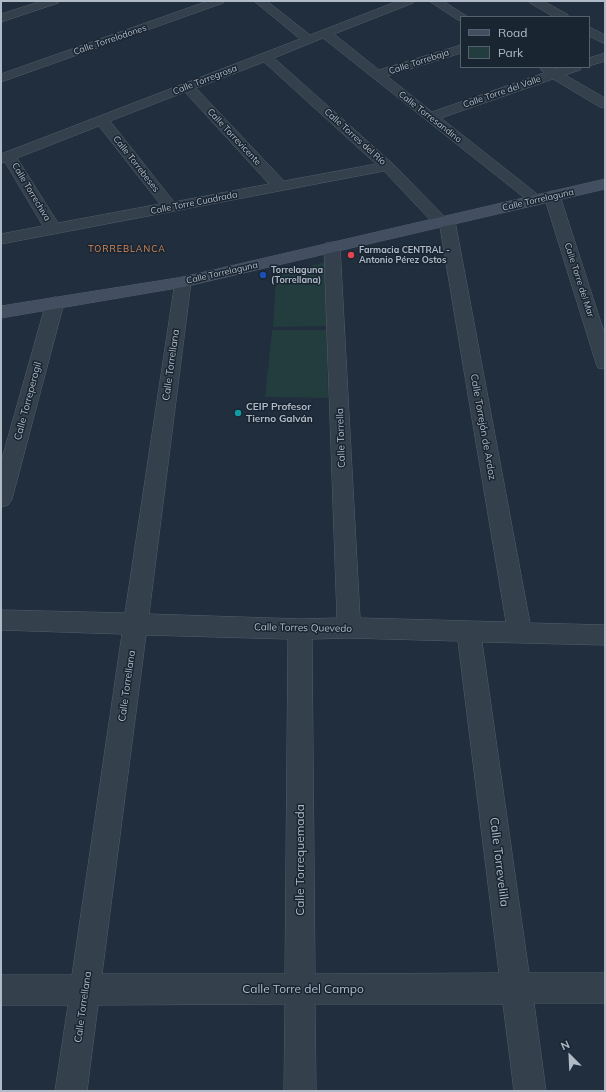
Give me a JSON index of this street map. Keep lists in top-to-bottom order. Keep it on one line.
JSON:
{"streets":{"street":["Calle Torrelodones","Calle Torrebaja","Calle Torregrosa","Calle Torre del Valle","Calle Torresandino","Calle Torrevicente","Calle Torres del Río","Calle Torrebeses","Calle Torrechiva","Calle Torrelaguna","Calle Torre Cuadrada","Calle Torre del Mar","Calle Torrellana","Calle Torreperogil","Calle Torrejón de Ardoz","Calle Torrella","Calle Torres Quevedo","Calle Torrequemada","Calle Torrevelilla","Calle Torre del Campo"]},"crossings":[["Calle Torrebaja","Calle Torresandino"],["Calle Torregrosa","Calle Torresandino"],["Calle Torregrosa","Calle Torrevicente"],["Calle Torregrosa","Calle Torres del Río"],["Calle Torregrosa","Calle Torrebeses"],["Calle Torregrosa","Calle Torrechiva"],["Calle Torre del Valle","Calle Torresandino"],["Calle Torresandino","Calle Torrelaguna"],["Calle Torrevicente","Calle Torre Cuadrada"],["Calle Torres del Río","Calle Torrelaguna"],["Calle Torres del Río","Calle Torre Cuadrada"],["Calle Torres del Río","Calle Torrejón de Ardoz"],["Calle Torrebeses","Calle Torre Cuadrada"],["Calle Torrechiva","Calle Torre Cuadrada"],["Calle Torrelaguna","Calle Torre del Mar"],["Calle Torrelaguna","Calle Torrellana"],["Calle Torrelaguna","Calle Torreperogil"],["Calle Torrelaguna","Calle Torrejón de Ardoz"],["Calle Torrelaguna","Calle Torrella"],["Calle Torrellana","Calle Torres Quevedo"],["Calle Torrellana","Calle Torre del Campo"],["Calle Torrejón de Ardoz","Calle Torres Quevedo"],["Calle Torrella","Calle Torres Quevedo"],["Calle Torres Quevedo","Calle Torrequemada"],["Calle Torres Quevedo","Calle Torrevelilla"],["Calle Torrequemada","Calle Torre del Campo"],["Calle Torrevelilla","Calle Torre del Campo"]],"districts":["TORREBLANCA"],"places":["Farmacia CENTRAL - Antonio Pérez Ostos","Torrelaguna (Torrellana)","CEIP Profesor Tierno Galván"],"legend":["Road","Park"],"north":"top left"}
